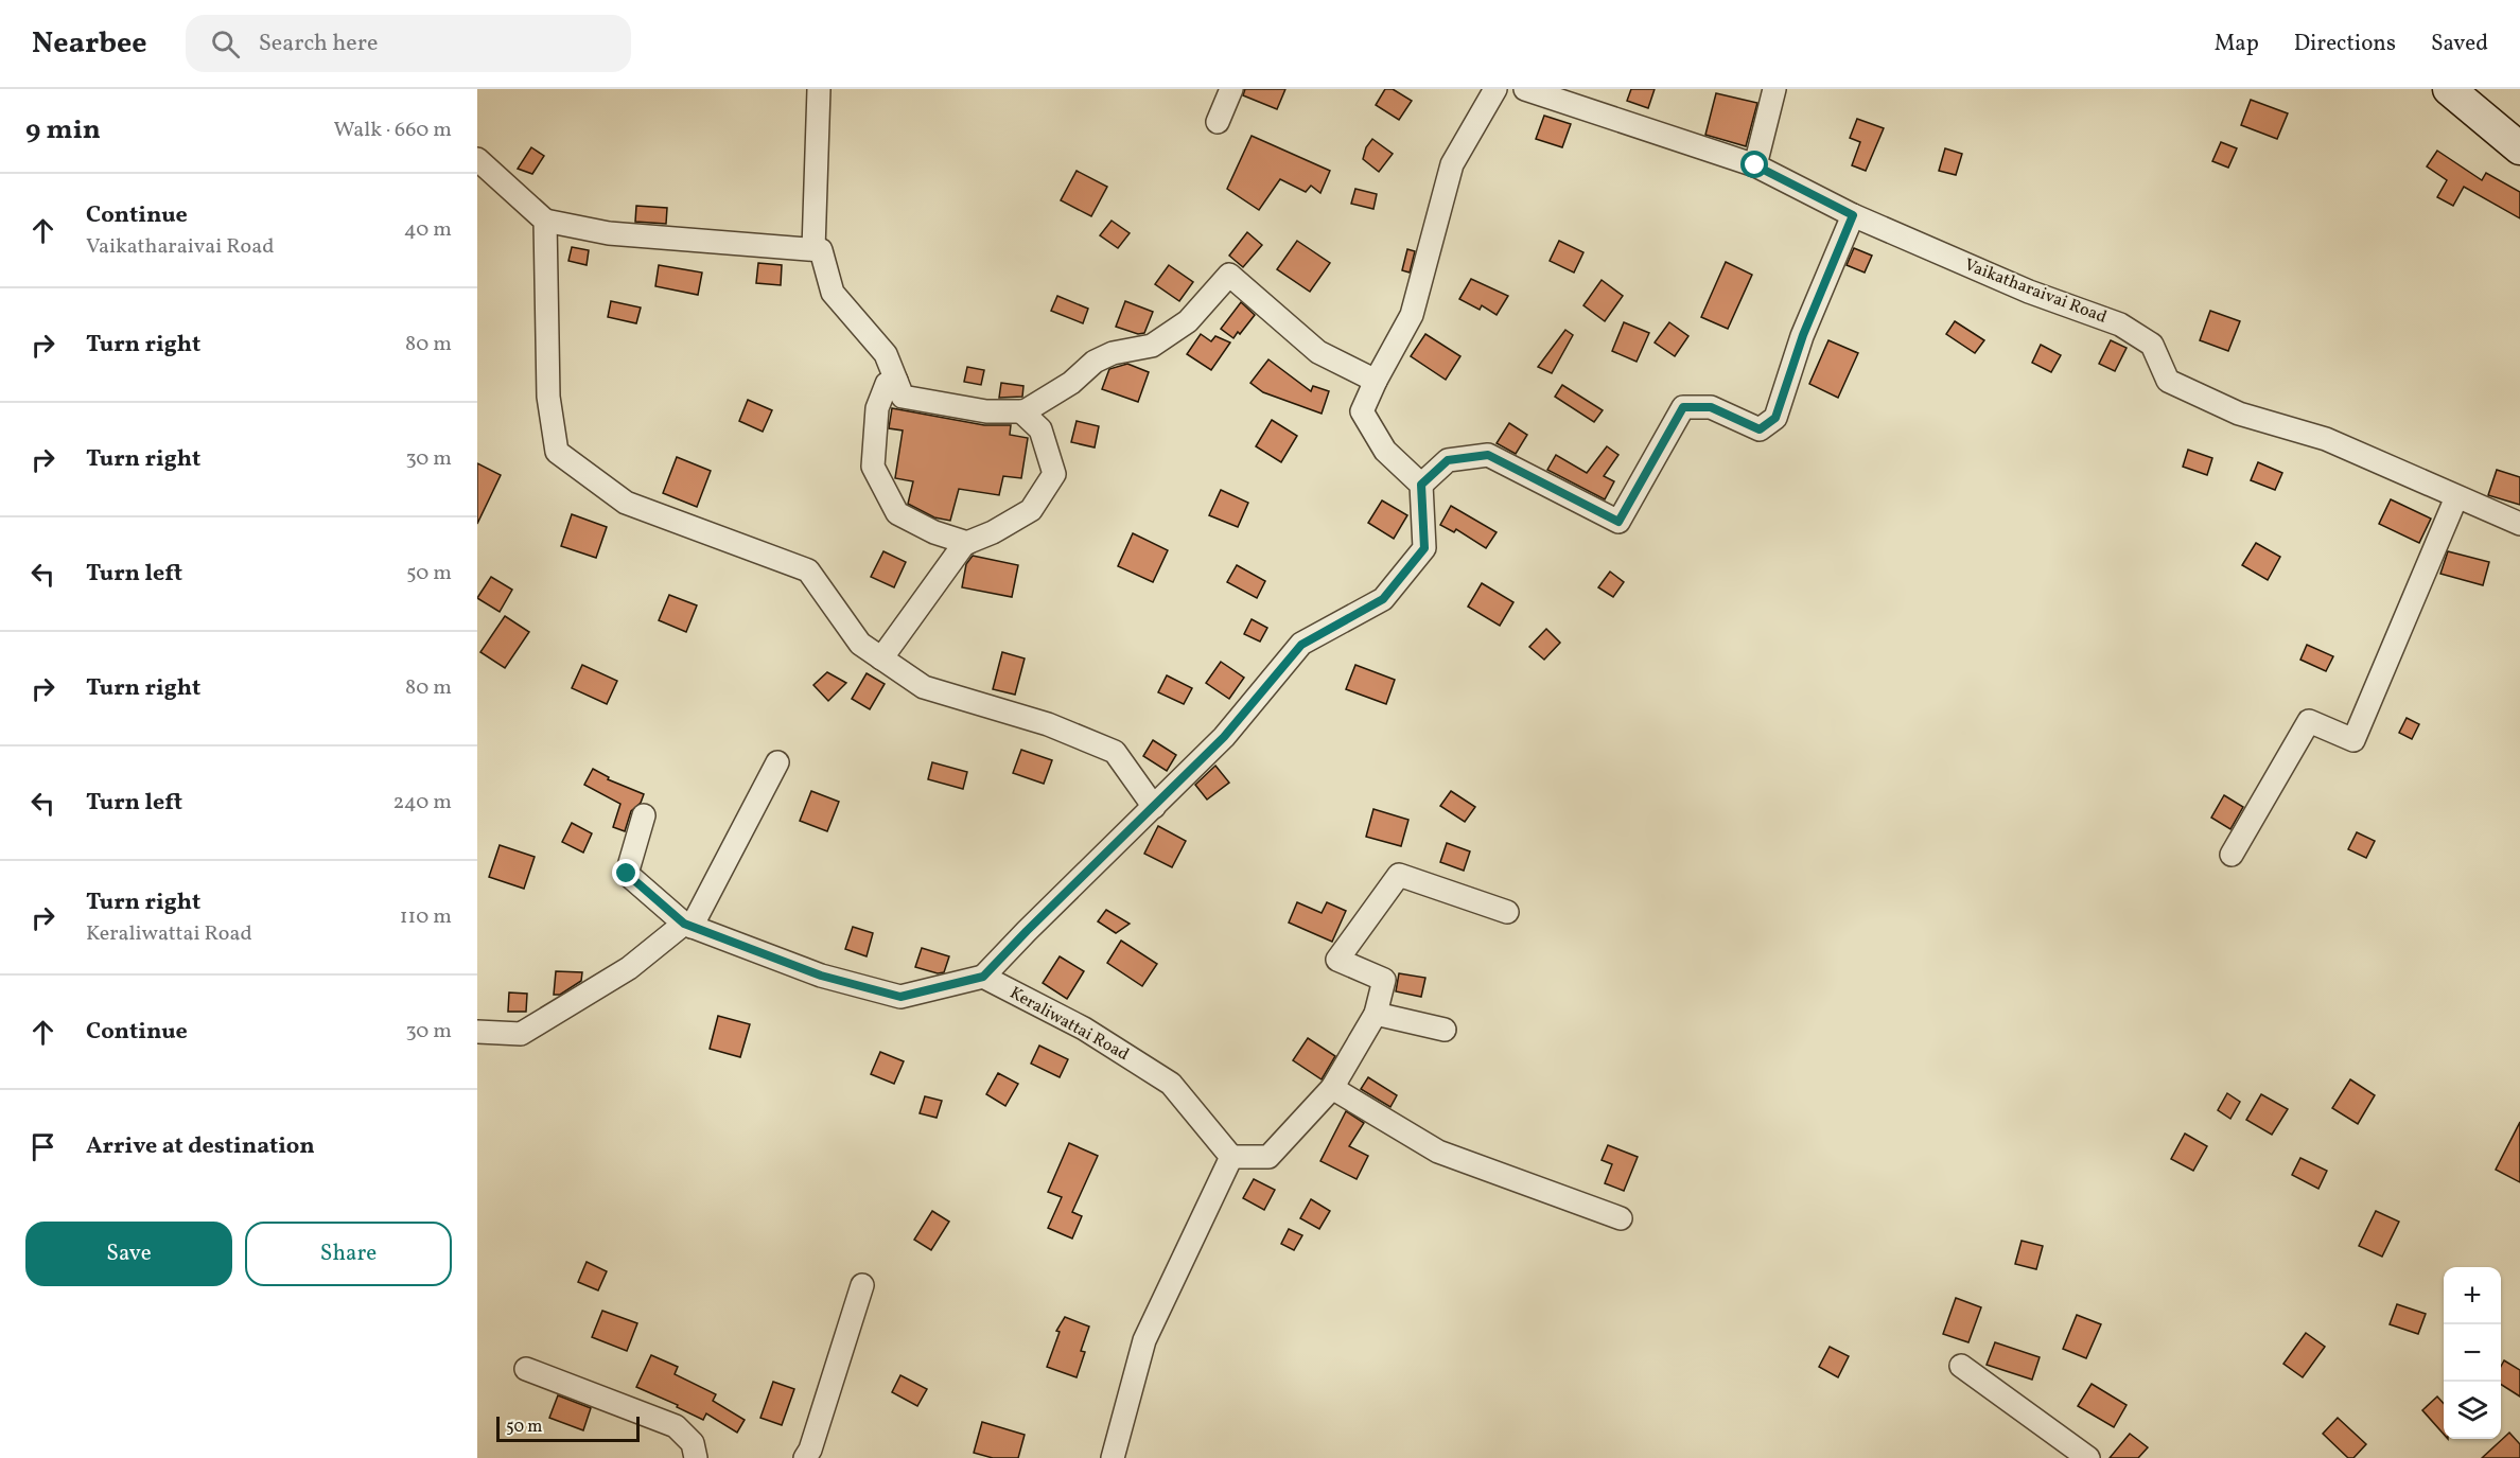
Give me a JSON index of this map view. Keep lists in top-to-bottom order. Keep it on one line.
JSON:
{"streets":{"street":["Vaikatharaivai Road","Keraliwattai Road"]},"scale_bar":"50 m","page":{"header":"Nearbee","search":"Search here","nav":["Map","Directions","Saved"],"heading":["9 min","Walk · 660 m"],"list":[["Continue","Vaikatharaivai Road","40 m"],["Turn right","80 m"],["Turn right","30 m"],["Turn left","50 m"],["Turn right","80 m"],["Turn left","240 m"],["Turn right","Keraliwattai Road","110 m"],["Continue","30 m"],"Arrive at destination"],"buttons":["Save","Share"],"map_buttons":["+","−"],"scale":"50 m"}}
